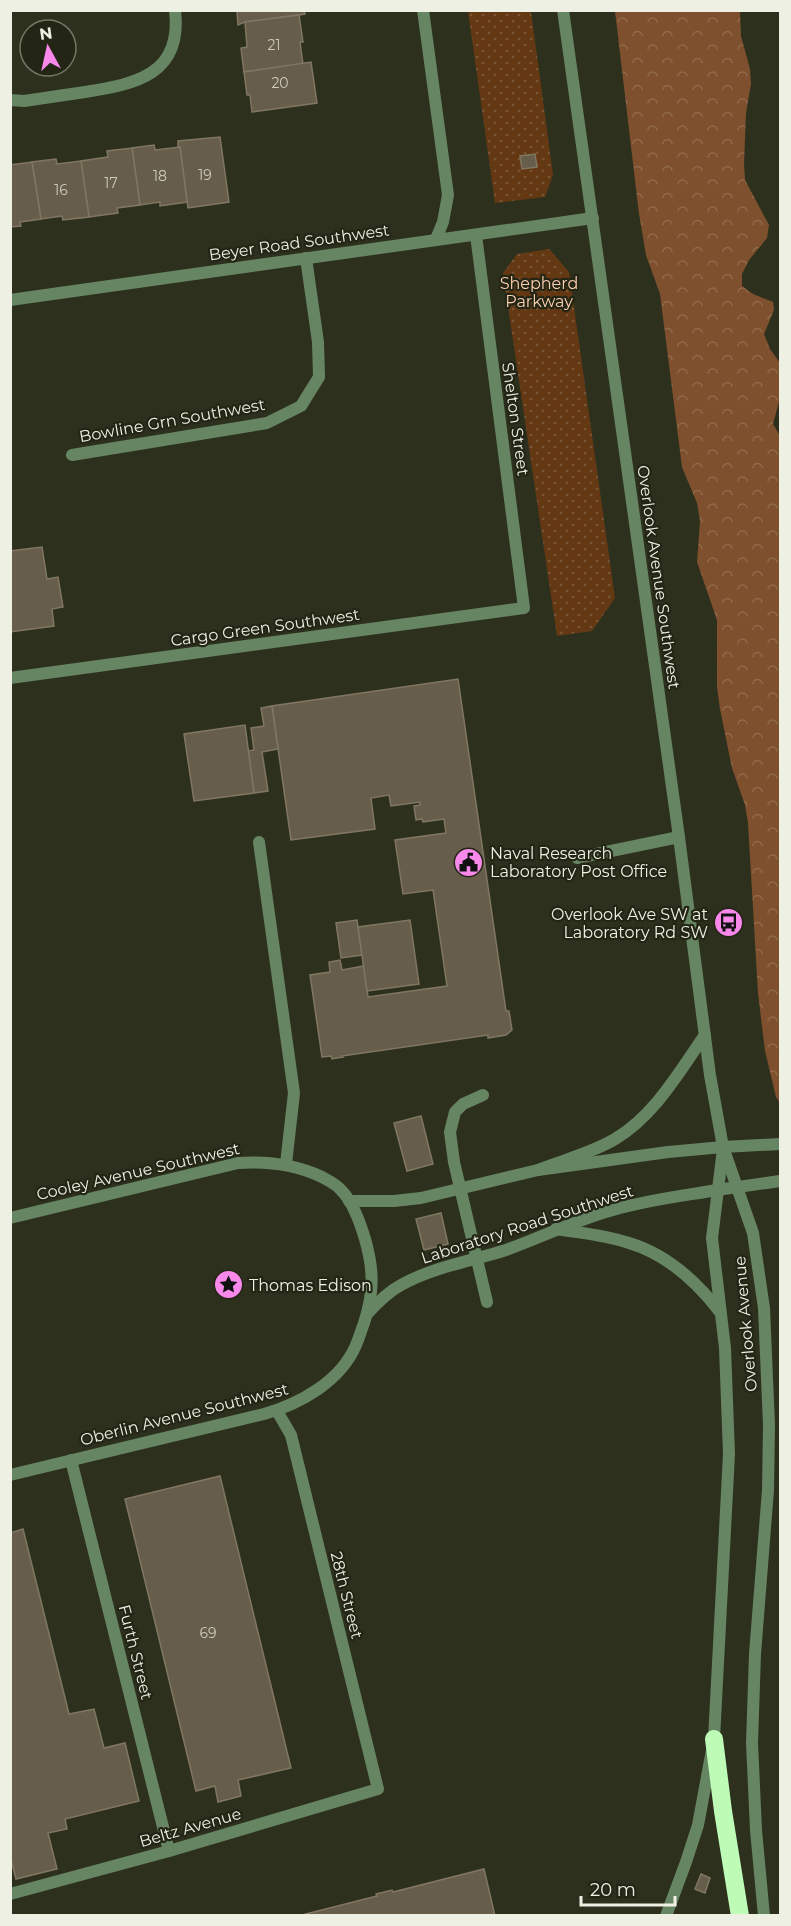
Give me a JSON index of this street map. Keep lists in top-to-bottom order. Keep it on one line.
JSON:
{"streets":{"street":["Beyer Road Southwest","Shelton Street","Bowline Grn Southwest","Overlook Avenue Southwest","Cargo Green Southwest","Cooley Avenue Southwest","Laboratory Road Southwest","Overlook Avenue","Oberlin Avenue Southwest","28th Street","Furth Street","Beltz Avenue"]},"crossings":[["Beyer Road Southwest","Shelton Street"],["Beyer Road Southwest","Bowline Grn Southwest"],["Beyer Road Southwest","Overlook Avenue Southwest"],["Shelton Street","Cargo Green Southwest"],["Overlook Avenue Southwest","Laboratory Road Southwest"],["Overlook Avenue Southwest","Overlook Avenue"],["Cooley Avenue Southwest","Laboratory Road Southwest"],["Cooley Avenue Southwest","Oberlin Avenue Southwest"],["Laboratory Road Southwest","Overlook Avenue"],["Laboratory Road Southwest","Oberlin Avenue Southwest"],["Oberlin Avenue Southwest","28th Street"],["Oberlin Avenue Southwest","Furth Street"],["28th Street","Beltz Avenue"],["Furth Street","Beltz Avenue"]],"parks":["Shepherd Parkway"],"places":{"public building":["Naval Research Laboratory Post Office"],"bus stop":["Overlook Ave SW at Laboratory Rd SW"],"place":["Thomas Edison"]},"house_numbers":["21","20","19","18","17","16","69"],"scale_bar":"20 m","north":"top"}
